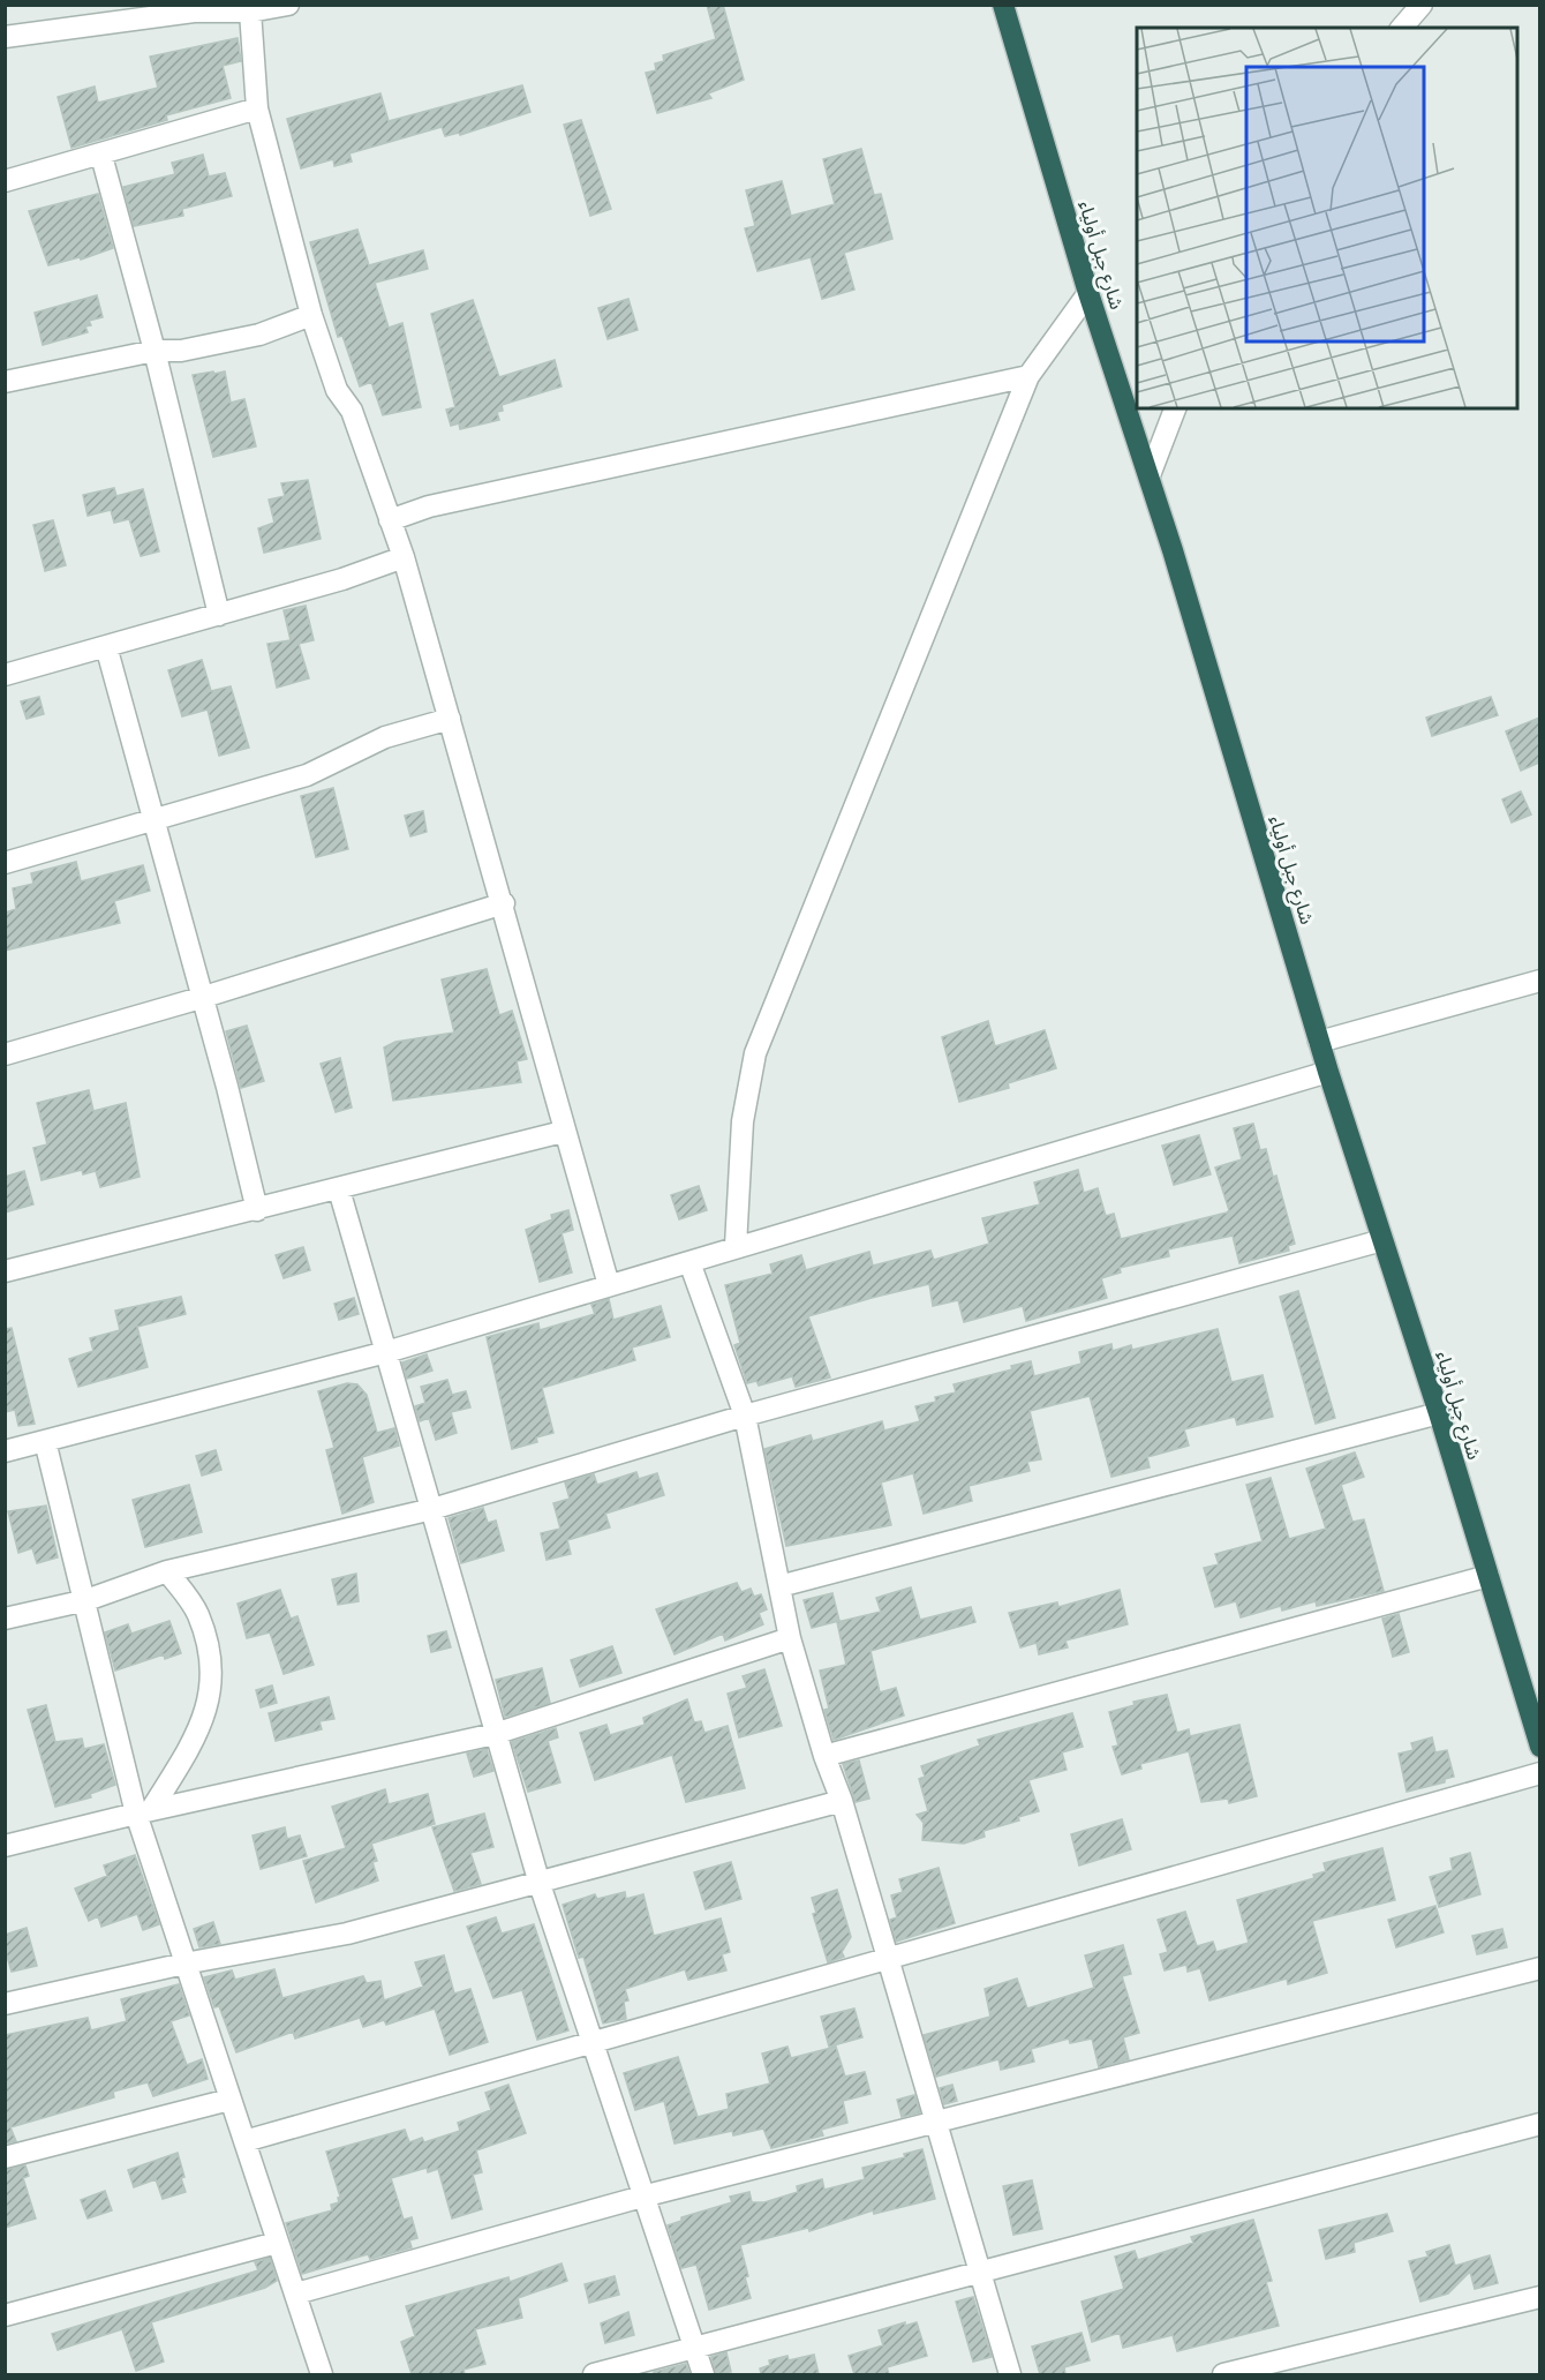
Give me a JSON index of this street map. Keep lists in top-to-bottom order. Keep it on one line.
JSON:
{"streets":{"highway":["شارع جبل أولياء"]}}
